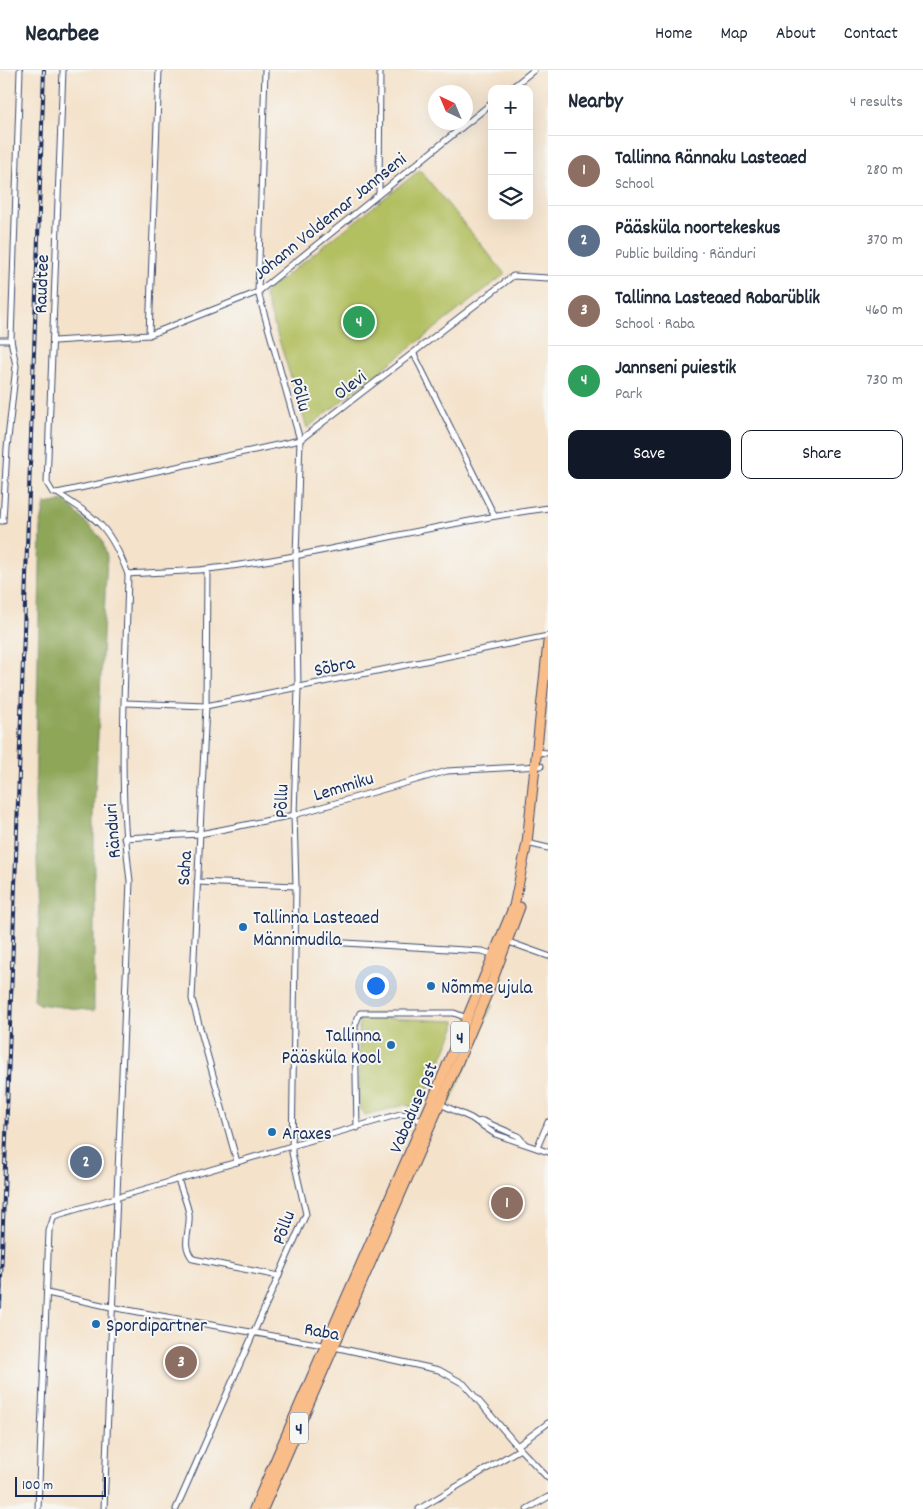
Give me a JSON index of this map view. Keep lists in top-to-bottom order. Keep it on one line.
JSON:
{"streets":{"highway":["4","Vabaduse pst"],"street":["Johann Voldemar Jannseni","Raudtee","Olevi","Põllu","Sõbra","Lemmiku","Ränduri","Saha","Raba"]},"crossings":[["Johann Voldemar Jannseni","Raudtee"],["Johann Voldemar Jannseni","Põllu"],["Raudtee","Olevi"],["Raudtee","Ränduri"],["Olevi","Põllu"],["Olevi","Ränduri"],["Põllu","Sõbra"],["Põllu","Lemmiku"],["Põllu","Raba"],["Sõbra","Ränduri"],["Sõbra","Saha"],["Lemmiku","Ränduri"],["Lemmiku","Saha"],["Lemmiku","Vabaduse pst"],["Ränduri","Raba"],["Vabaduse pst","Raba"]],"places":["Tallinna Lasteaed Männimudila","Nõmme ujula","Tallinna Pääsküla Kool","Araxes","Spordipartner"],"scale_bar":"100 m","north":"top left","page":{"header":"Nearbee","nav":["Home","Map","About","Contact"],"heading":["Nearby","4 results"],"map_buttons":["+","−"],"list":[{"mark":"1","name":"Tallinna Rännaku Lasteaed","note":"School","value":"280 m"},{"mark":"2","name":"Pääsküla noortekeskus","note":"Public building · Ränduri","value":"370 m"},{"mark":"3","name":"Tallinna Lasteaed Rabarüblik","note":"School · Raba","value":"460 m"},{"mark":"4","name":"Jannseni puiestik","note":"Park","value":"730 m"}],"pins":["4","2","1","3"],"buttons":["Save","Share"],"scale":"100 m"}}
